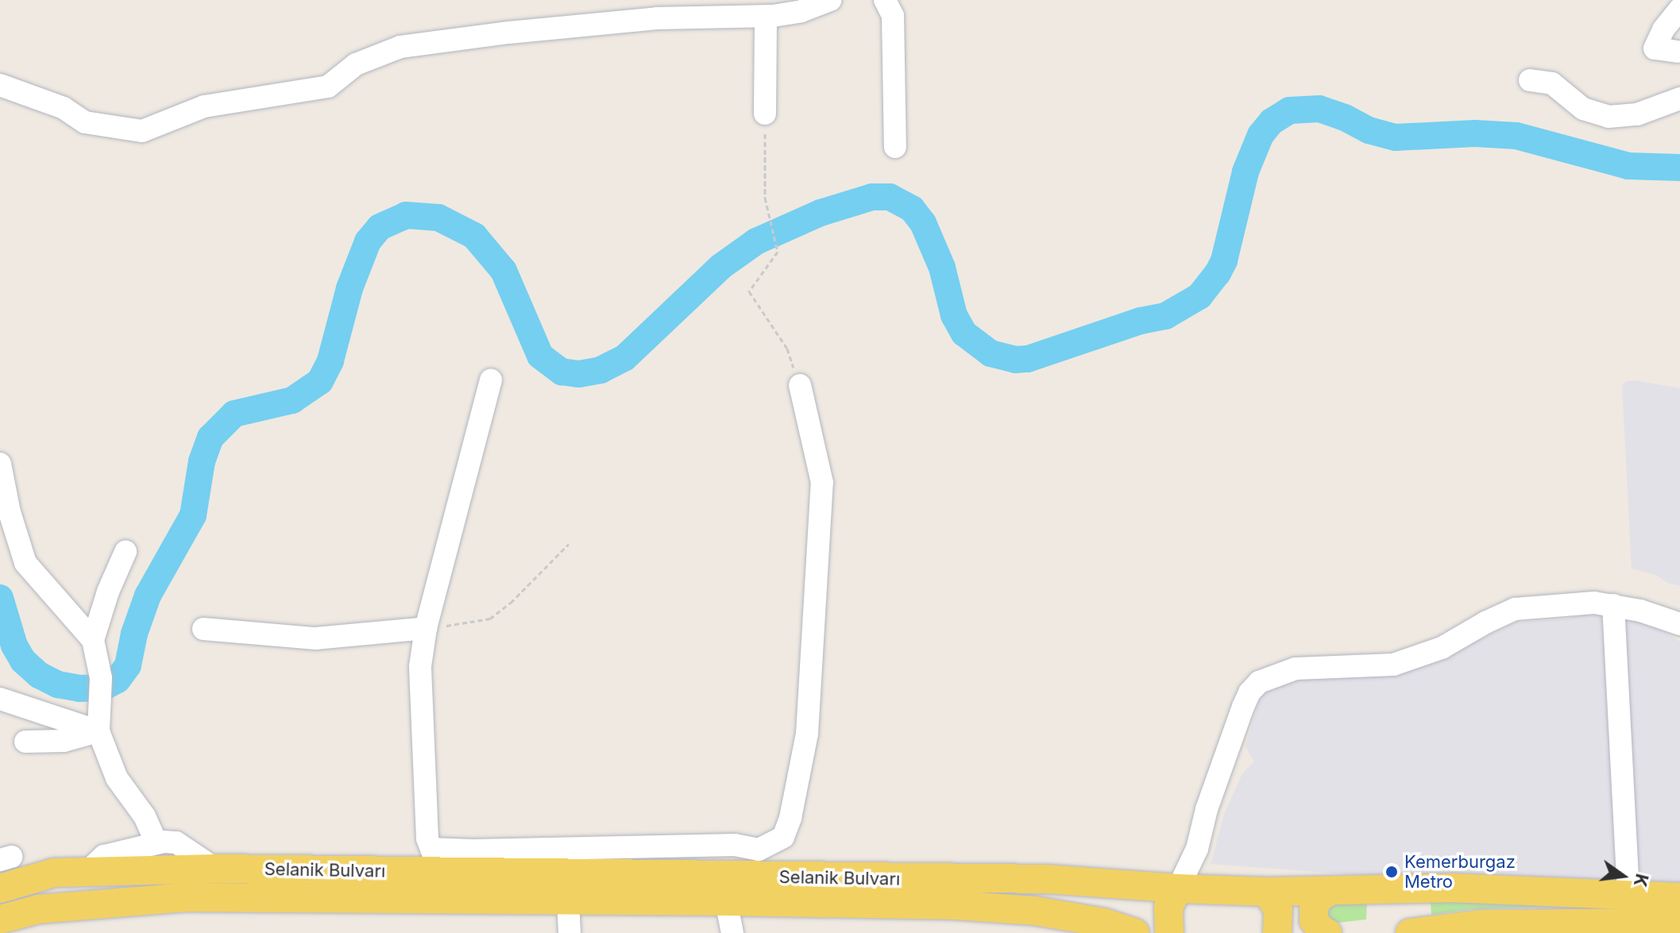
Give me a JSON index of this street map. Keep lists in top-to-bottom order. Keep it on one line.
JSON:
{"streets":{"main road":["Selanik Bulvarı"]},"places":["Kemerburgaz Metro"],"north":"right"}
